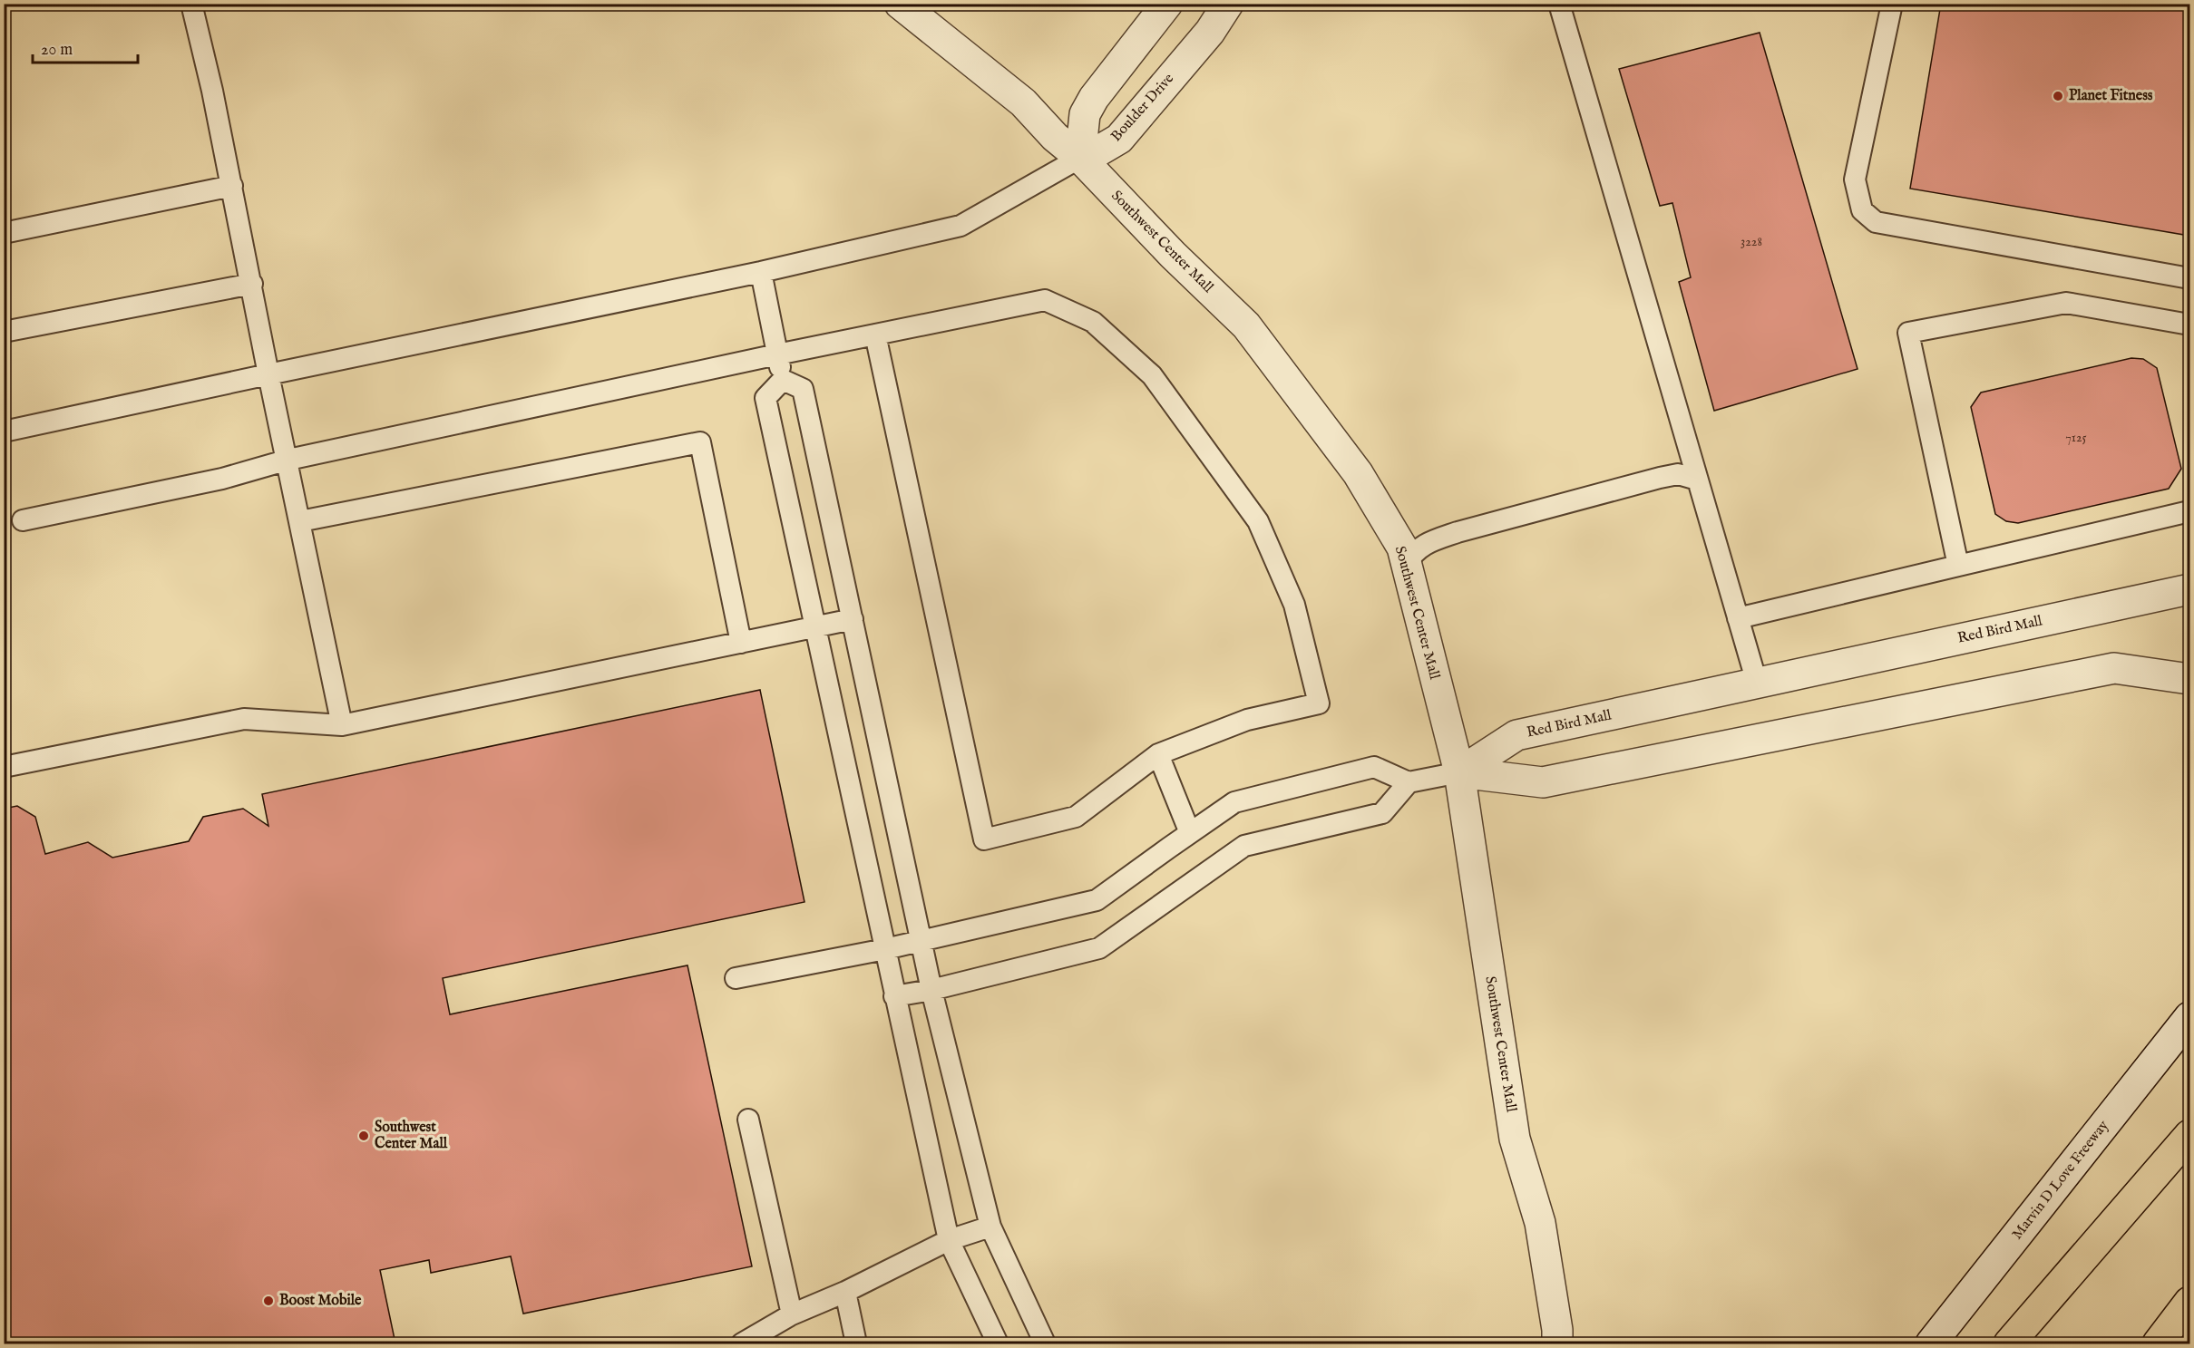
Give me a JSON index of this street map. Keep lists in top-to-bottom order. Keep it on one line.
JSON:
{"streets":{"street":["Boulder Drive","Southwest Center Mall","Red Bird Mall","Marvin D Love Freeway"]},"crossings":[["Boulder Drive","Southwest Center Mall"],["Southwest Center Mall","Red Bird Mall"]],"places":["Planet Fitness","Southwest Center Mall","Boost Mobile"],"house_numbers":["3228","7125"],"scale_bar":"20 m"}
